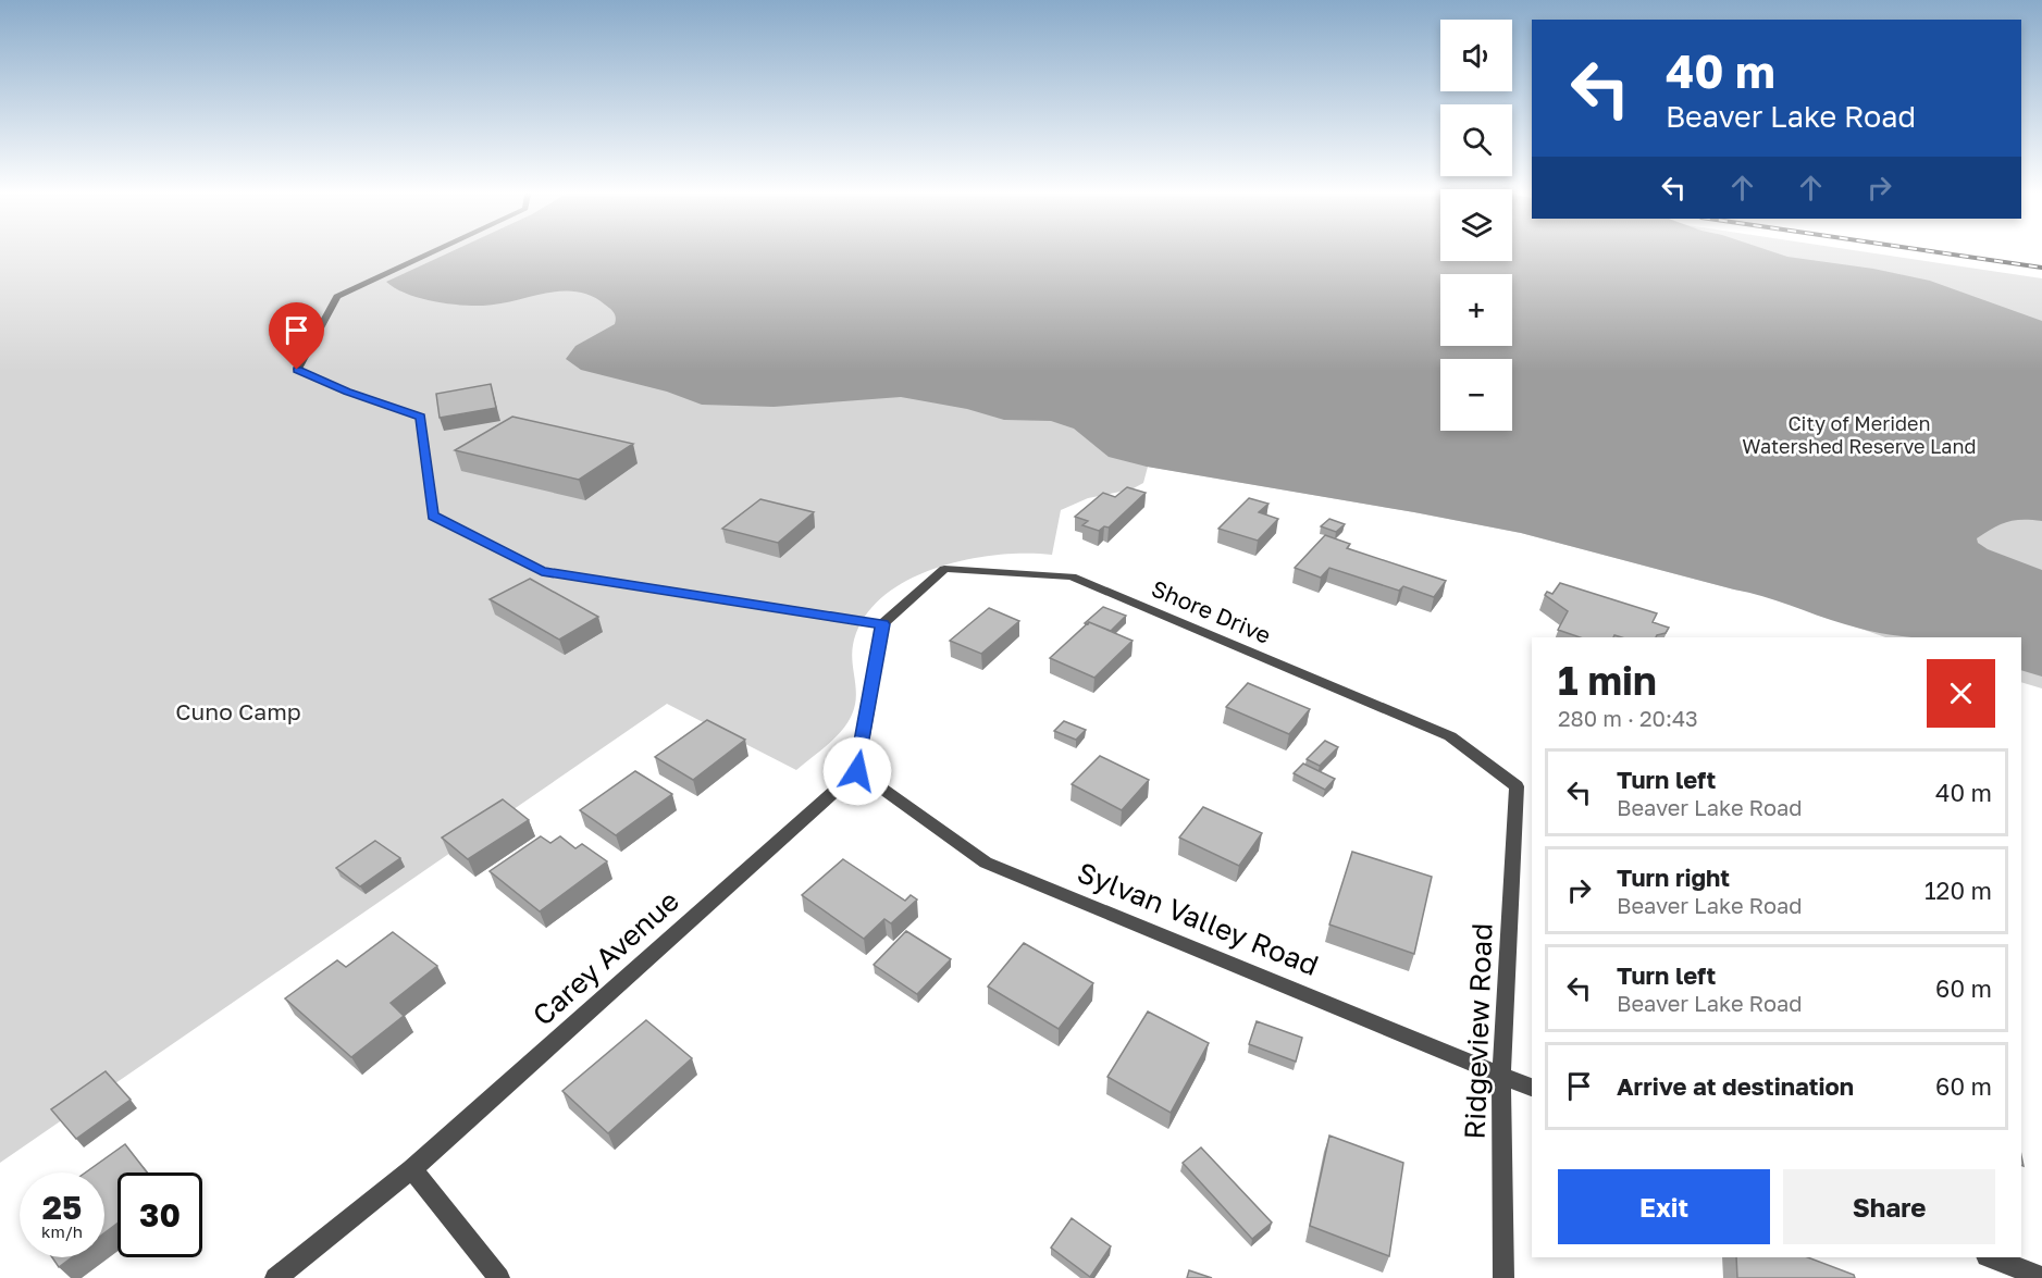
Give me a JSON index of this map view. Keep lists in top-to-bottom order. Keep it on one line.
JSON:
{"streets":{"street":["Shore Drive","Sylvan Valley Road","Carey Avenue","Ridgeview Road"]},"crossings":[["Shore Drive","Ridgeview Road"],["Sylvan Valley Road","Carey Avenue"],["Sylvan Valley Road","Ridgeview Road"]],"parks":["City of Meriden Watershed Reserve Land","Cuno Camp"],"page":{"map_buttons":["+","−"],"turn":["40 m","Beaver Lake Road"],"heading":["1 min","280 m · 20:43"],"list":[{"name":"Turn left","note":"Beaver Lake Road","value":"40 m"},{"name":"Turn right","note":"Beaver Lake Road","value":"120 m"},{"name":"Turn left","note":"Beaver Lake Road","value":"60 m"},{"name":"Arrive at destination","value":"60 m"}],"buttons":["Exit","Share"],"speed":"25 km/h","limit":"30"}}
